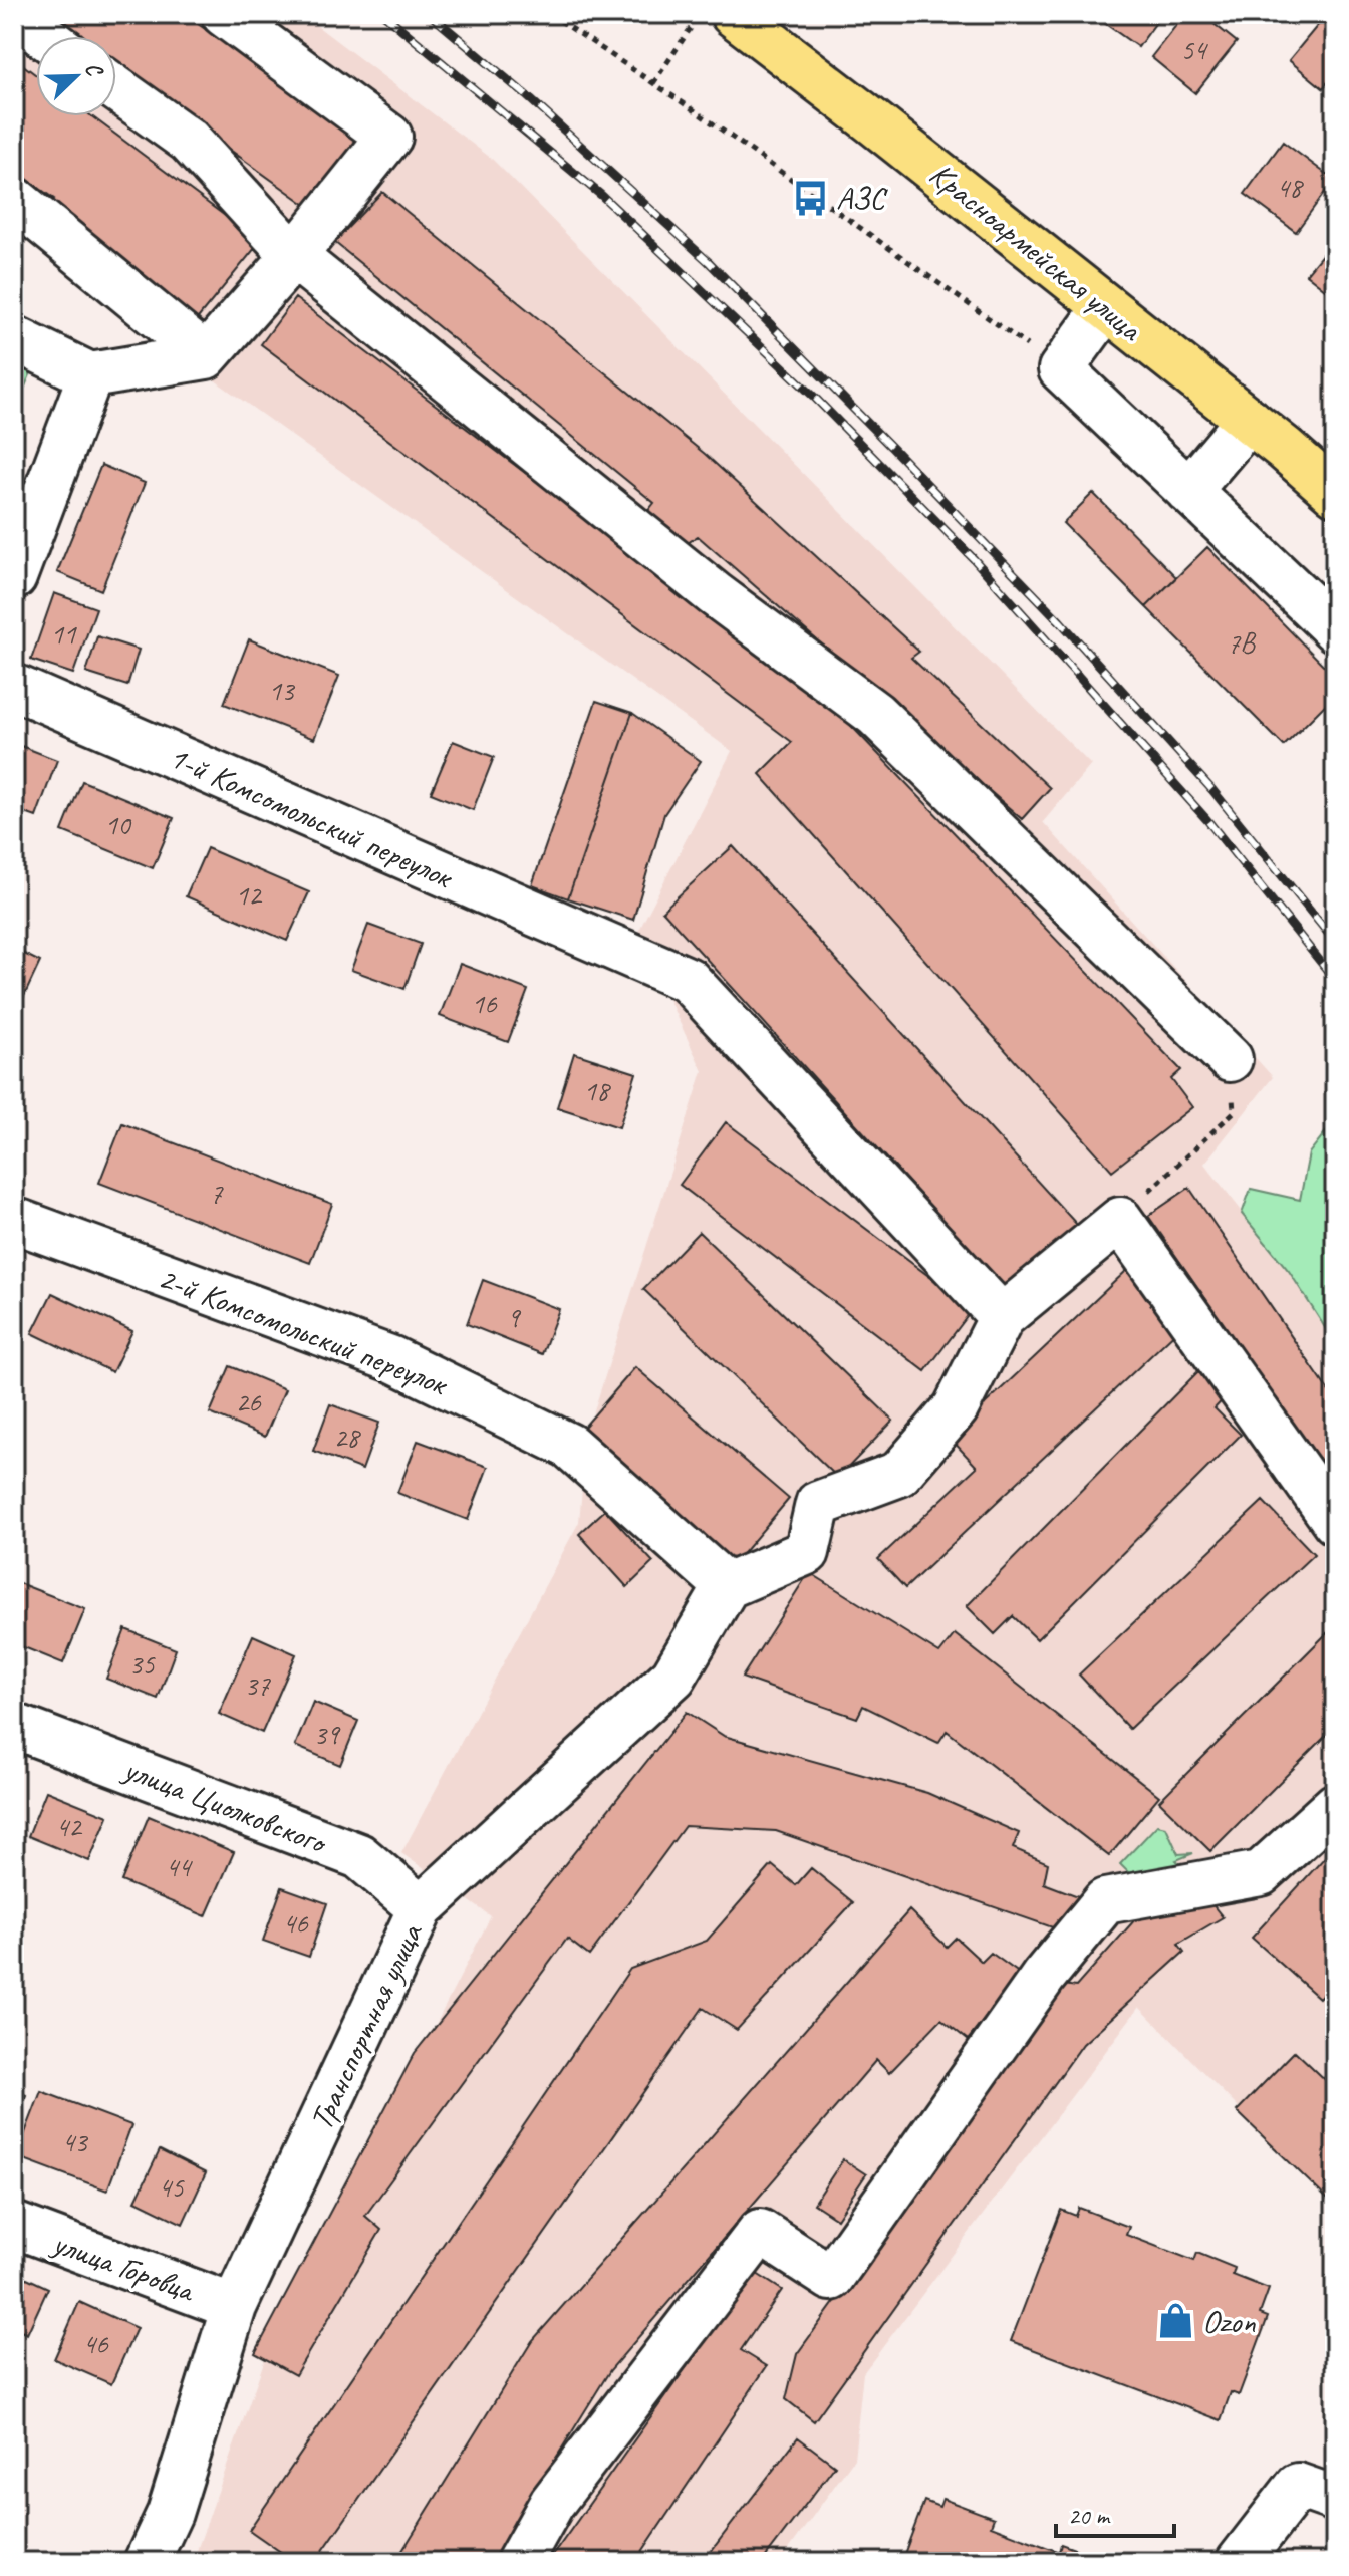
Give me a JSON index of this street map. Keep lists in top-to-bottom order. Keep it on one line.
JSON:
{"streets":{"main road":["Красноармейская улица"],"street":["1-й Комсомольский переулок","2-й Комсомольский переулок","улица Циолковского","Транспортная улица","улица Горовца"]},"crossings":[["2-й Комсомольский переулок","Транспортная улица"],["улица Циолковского","Транспортная улица"],["Транспортная улица","улица Горовца"]],"places":{"bus stop":["АЗС"],"shop":["Ozon"]},"house_numbers":["54","48","11","7В","13","10","12","16","18","7","9","26","28","35","37","39","42","44","46","43","45","46"],"scale_bar":"20 m","north":"top right"}
